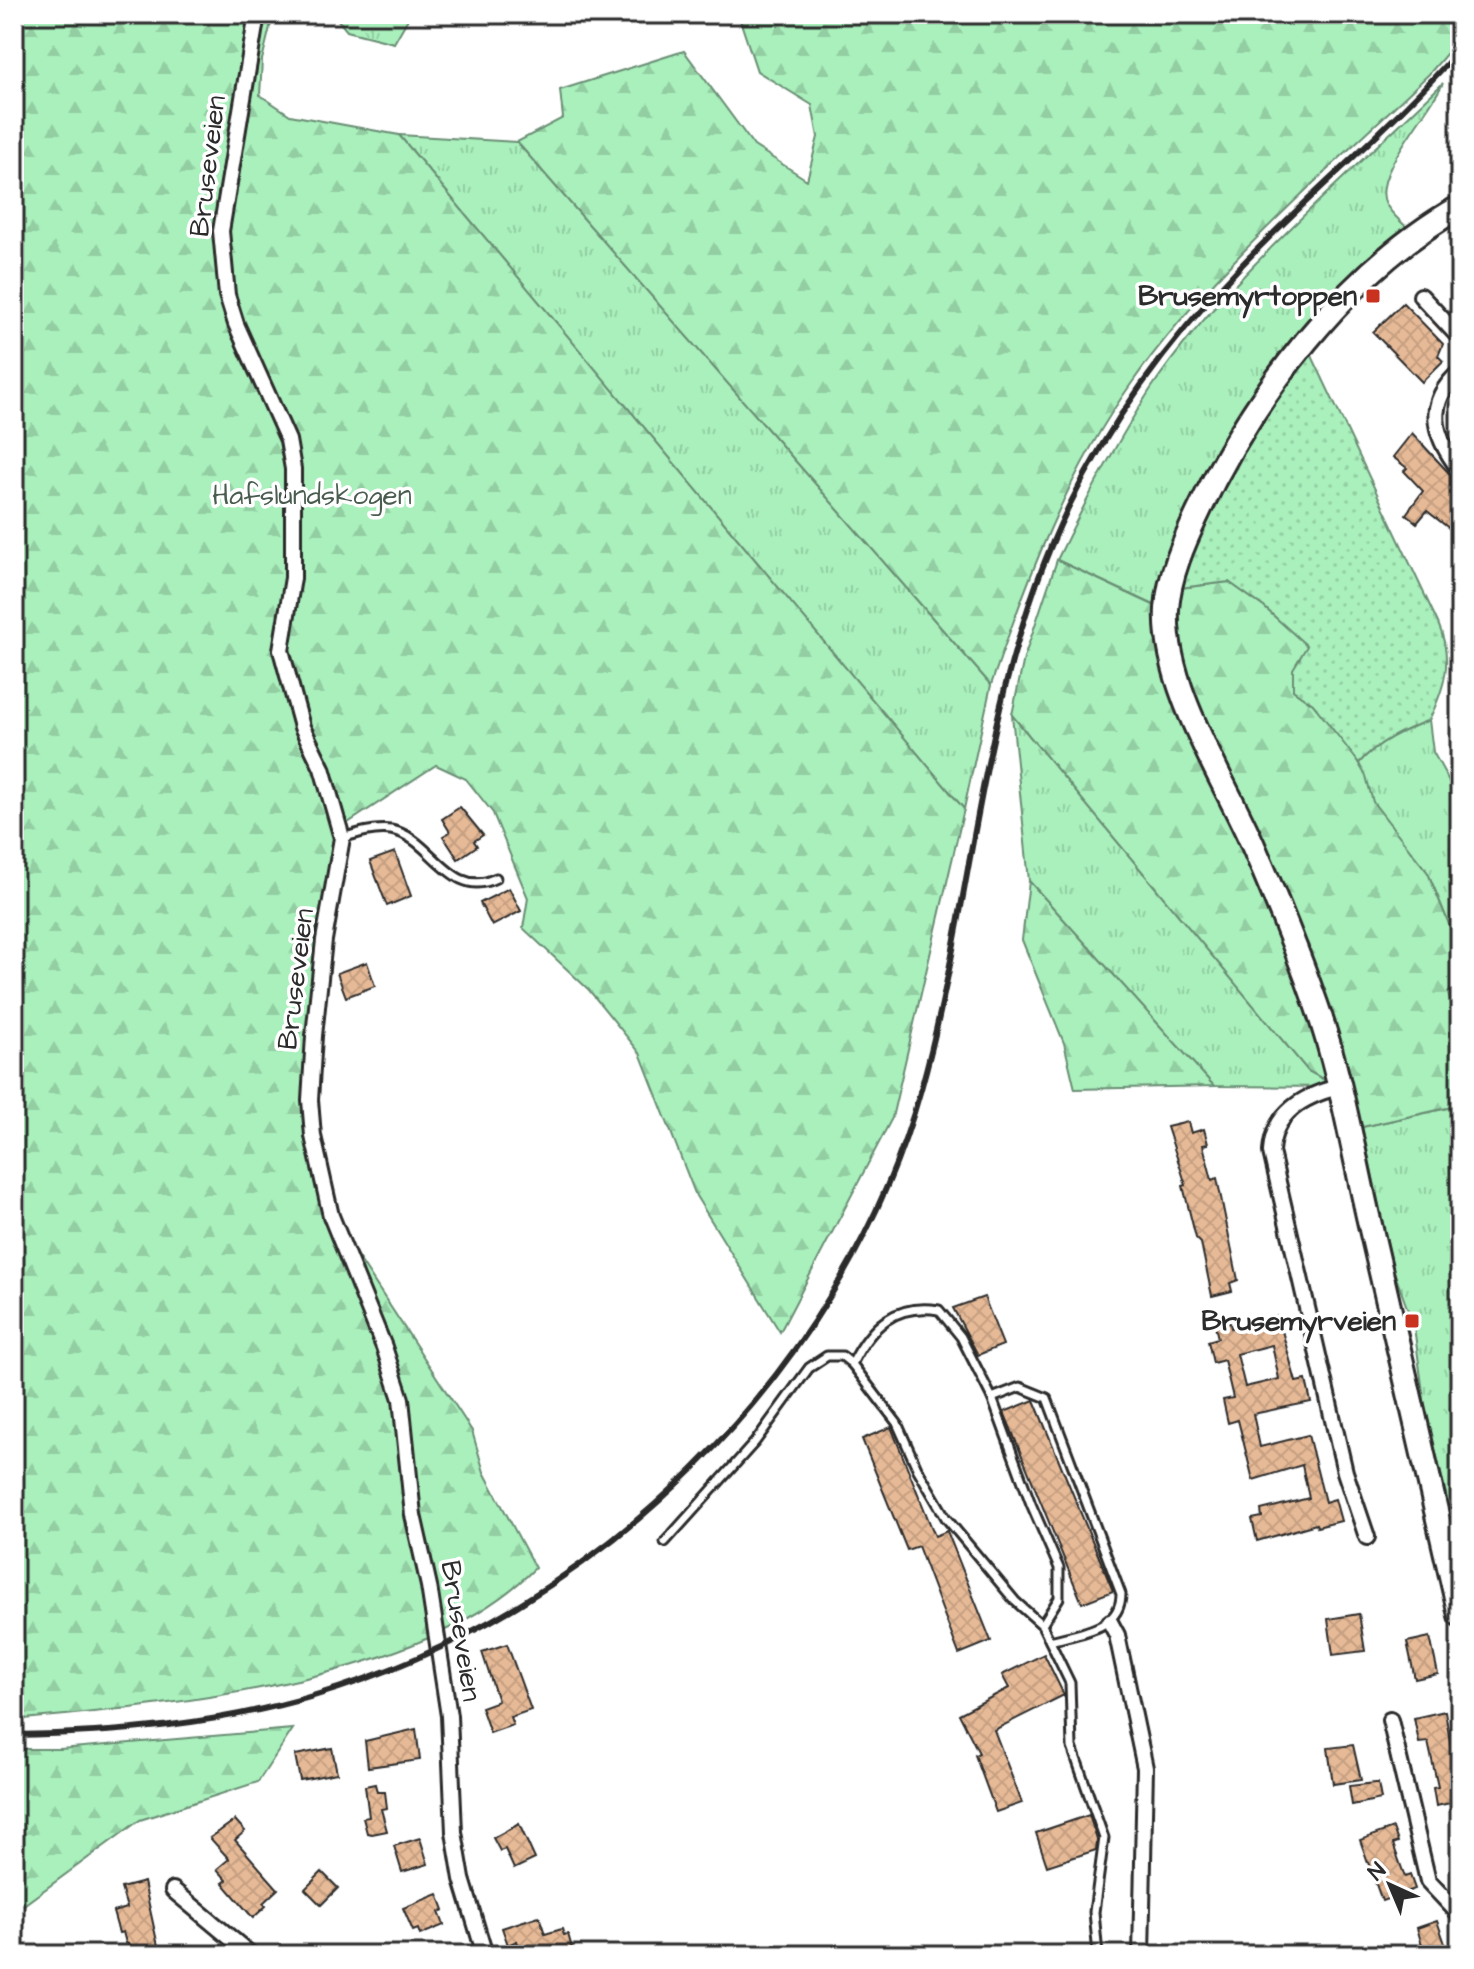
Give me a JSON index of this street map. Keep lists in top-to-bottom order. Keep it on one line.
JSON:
{"streets":{"street":["Bruseveien"]},"parks":["Hafslundskogen"],"places":{"transit":["Brusemyrtoppen","Brusemyrveien"]},"north":"top left"}
